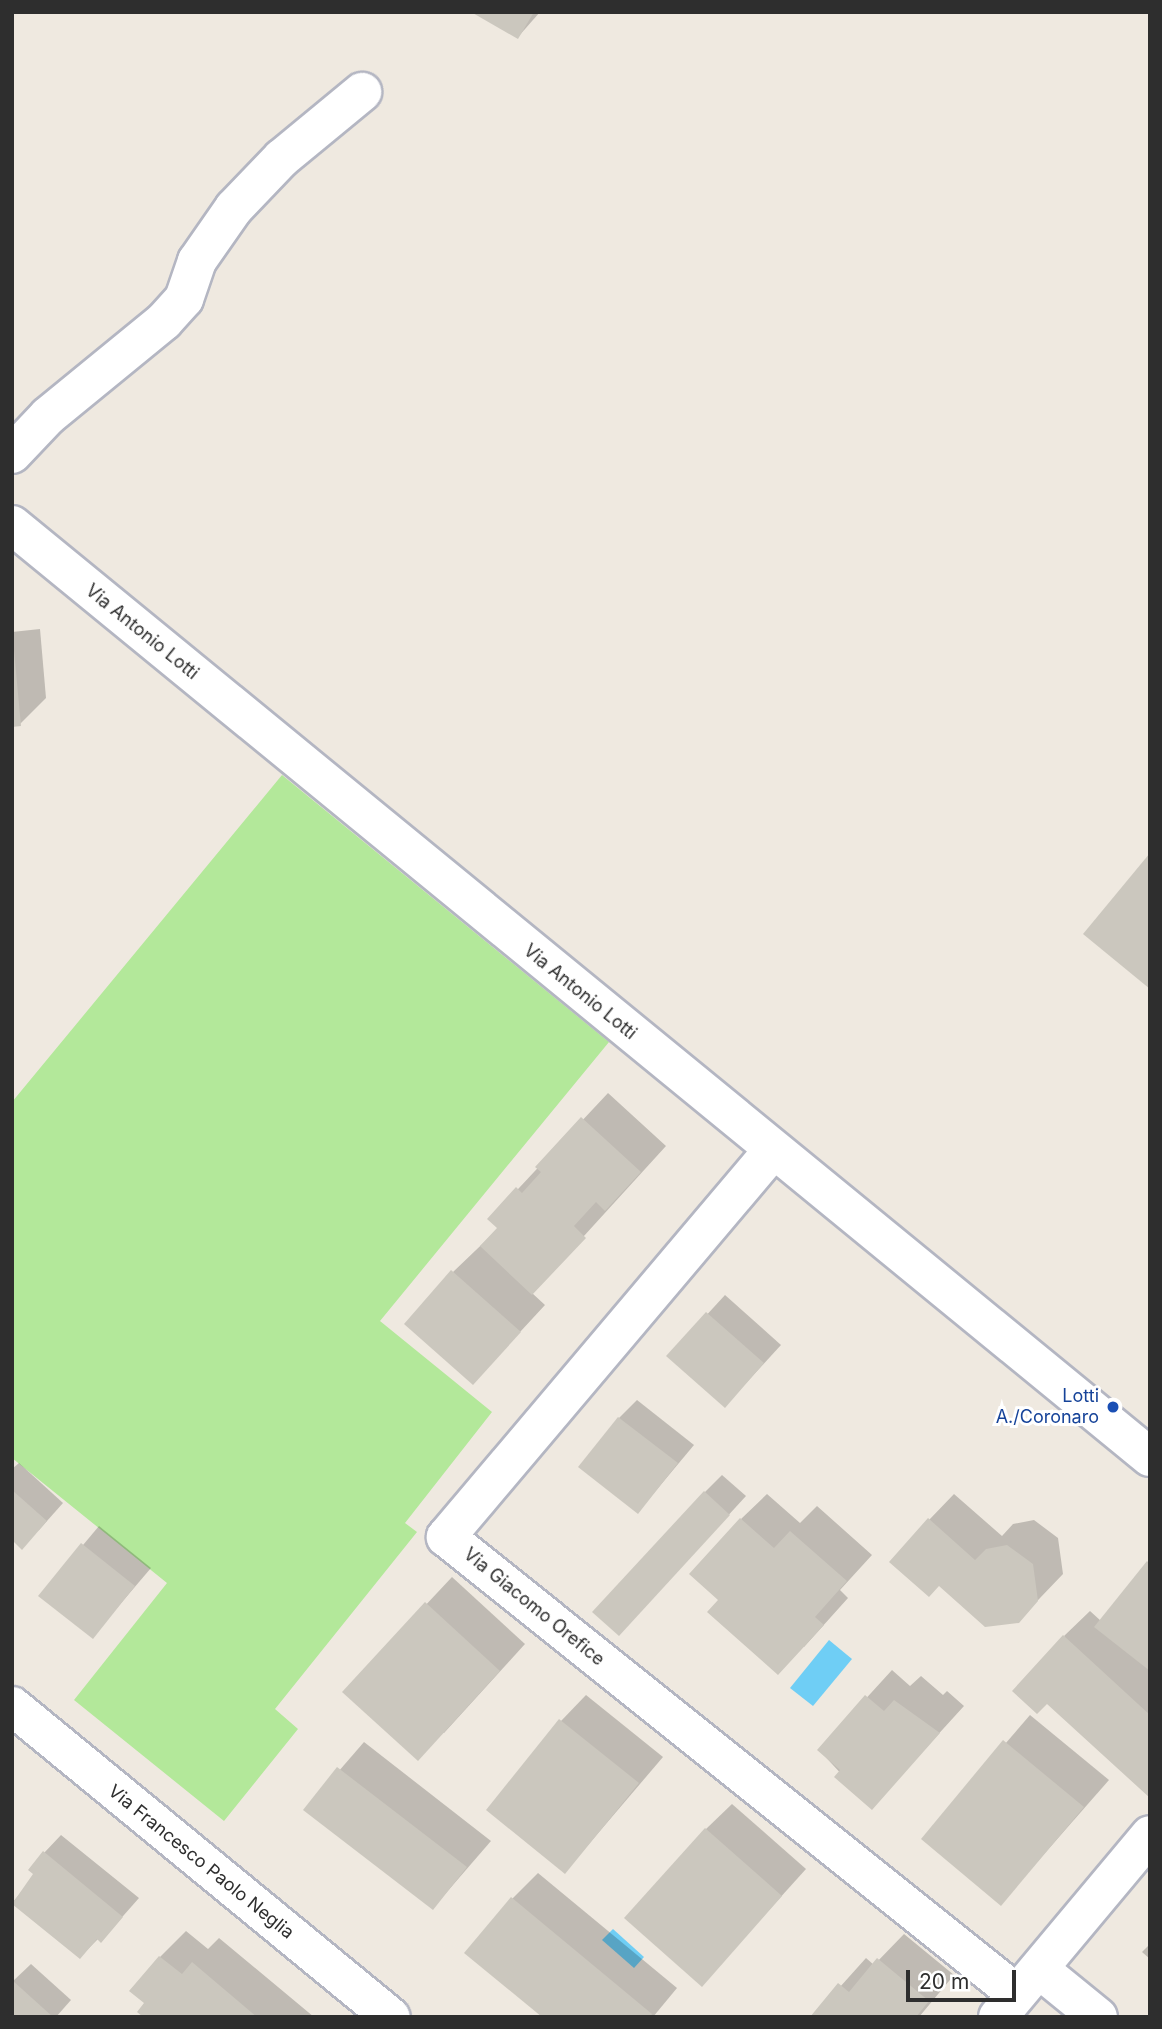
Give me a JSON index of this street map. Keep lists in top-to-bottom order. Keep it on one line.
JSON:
{"streets":{"street":["Via Antonio Lotti","Via Giacomo Orefice","Via Francesco Paolo Neglia"]},"crossings":[["Via Antonio Lotti","Via Giacomo Orefice"]],"places":["Lotti A./Coronaro"],"scale_bar":"20 m"}
